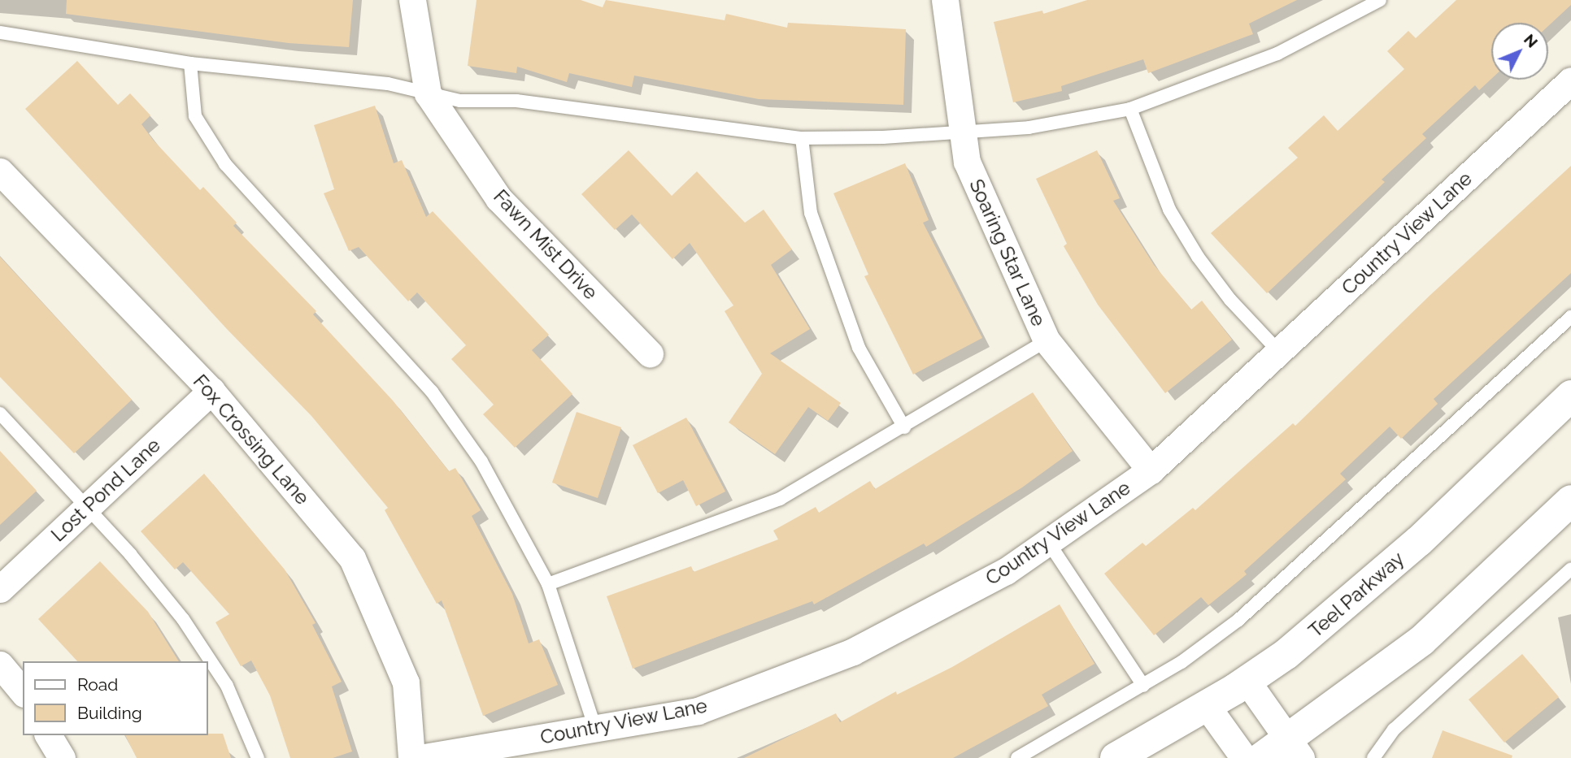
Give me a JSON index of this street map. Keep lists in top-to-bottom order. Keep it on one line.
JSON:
{"streets":{"main road":["Teel Parkway"],"street":["Country View Lane","Fawn Mist Drive","Soaring Star Lane","Fox Crossing Lane","Lost Pond Lane"]},"crossings":[["Country View Lane","Soaring Star Lane"],["Fox Crossing Lane","Lost Pond Lane"]],"legend":["Road","Building"],"north":"top right"}
